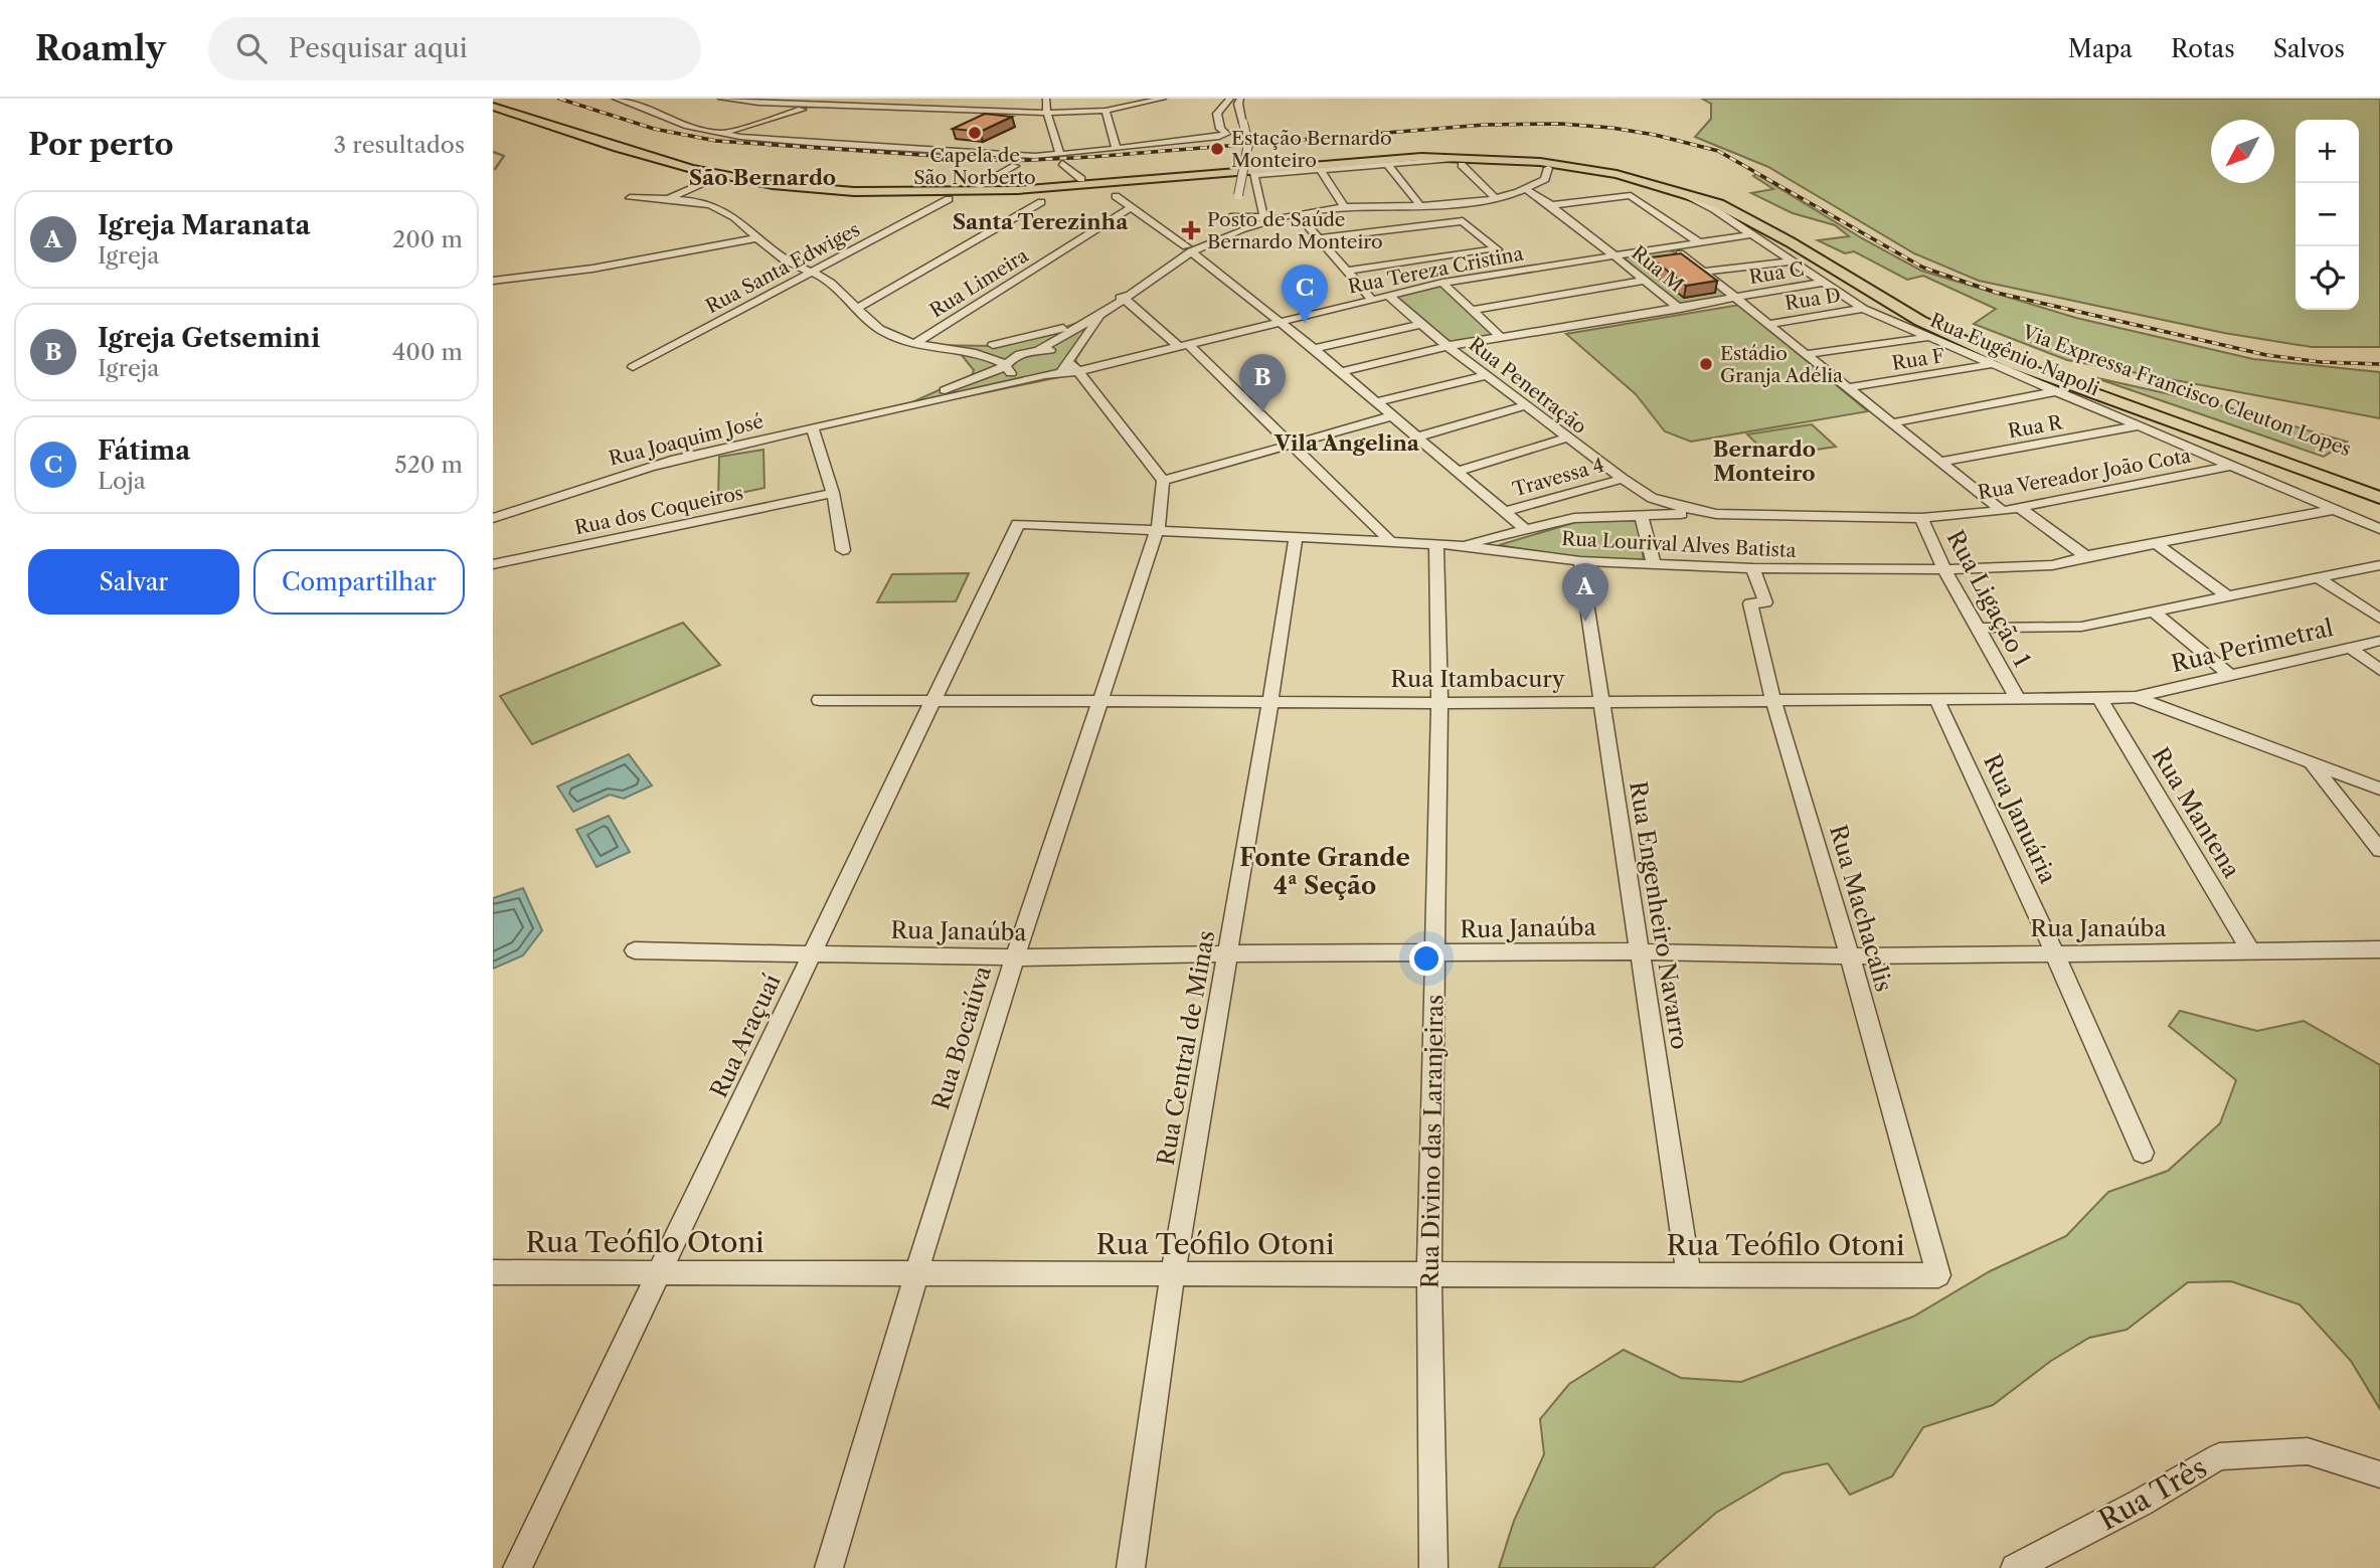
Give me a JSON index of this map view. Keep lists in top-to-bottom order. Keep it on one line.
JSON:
{"streets":{"highway":["Via Expressa Francisco Cleuton Lopes"],"street":["Rua Santa Edwiges","Rua M","Rua Tereza Cristina","Rua C","Rua Limeira","Rua D","Rua Eugênio Napoli","Rua F","Rua Penetração","Rua R","Rua Joaquim José","Rua Vereador João Cota","Travessa 4","Rua dos Coqueiros","Rua Lourival Alves Batista","Rua Ligação 1","Rua Perimetral","Rua Itambacury","Rua Mantena","Rua Januária","Rua Machacalis","Rua Engenheiro Navarro","Rua Janaúba","Rua Araçuaí","Rua Bocaiúva","Rua Central de Minas","Rua Divino das Laranjeiras","Rua Teófilo Otoni","Rua Três"]},"crossings":[["Rua M","Rua Tereza Cristina"],["Rua M","Rua C"],["Rua Tereza Cristina","Rua Eugênio Napoli"],["Rua Tereza Cristina","Rua Penetração"],["Rua Tereza Cristina","Rua Joaquim José"],["Rua C","Rua Eugênio Napoli"],["Rua C","Rua Penetração"],["Rua D","Rua Eugênio Napoli"],["Rua Eugênio Napoli","Rua F"],["Rua Eugênio Napoli","Via Expressa Francisco Cleuton Lopes"],["Rua Eugênio Napoli","Rua R"],["Rua Eugênio Napoli","Rua Vereador João Cota"],["Rua Eugênio Napoli","Rua Lourival Alves Batista"],["Rua Penetração","Rua Vereador João Cota"],["Rua Penetração","Travessa 4"],["Rua Vereador João Cota","Rua Ligação 1"],["Rua Lourival Alves Batista","Rua Ligação 1"],["Rua Lourival Alves Batista","Rua Machacalis"],["Rua Lourival Alves Batista","Rua Engenheiro Navarro"],["Rua Lourival Alves Batista","Rua Araçuaí"],["Rua Lourival Alves Batista","Rua Bocaiúva"],["Rua Lourival Alves Batista","Rua Central de Minas"],["Rua Lourival Alves Batista","Rua Divino das Laranjeiras"],["Rua Ligação 1","Rua Itambacury"],["Rua Perimetral","Rua Itambacury"],["Rua Itambacury","Rua Mantena"],["Rua Itambacury","Rua Januária"],["Rua Itambacury","Rua Machacalis"],["Rua Itambacury","Rua Engenheiro Navarro"],["Rua Itambacury","Rua Araçuaí"],["Rua Itambacury","Rua Bocaiúva"],["Rua Itambacury","Rua Central de Minas"],["Rua Itambacury","Rua Divino das Laranjeiras"],["Rua Mantena","Rua Janaúba"],["Rua Januária","Rua Janaúba"],["Rua Machacalis","Rua Janaúba"],["Rua Machacalis","Rua Teófilo Otoni"],["Rua Engenheiro Navarro","Rua Janaúba"],["Rua Engenheiro Navarro","Rua Teófilo Otoni"],["Rua Janaúba","Rua Araçuaí"],["Rua Janaúba","Rua Bocaiúva"],["Rua Janaúba","Rua Central de Minas"],["Rua Janaúba","Rua Divino das Laranjeiras"],["Rua Araçuaí","Rua Teófilo Otoni"],["Rua Bocaiúva","Rua Teófilo Otoni"],["Rua Central de Minas","Rua Teófilo Otoni"],["Rua Divino das Laranjeiras","Rua Teófilo Otoni"]],"districts":["São Bernardo","Santa Terezinha","Vila Angelina","Bernardo Monteiro","Fonte Grande 4ª Seção"],"places":{"other":["Capela de São Norberto","Estação Bernardo Monteiro","Estádio Granja Adélia"],"health":["Posto de Saúde Bernardo Monteiro"]},"north":"bottom left","page":{"header":"Roamly","search":"Pesquisar aqui","nav":["Mapa","Rotas","Salvos"],"heading":["Por perto","3 resultados"],"map_buttons":["+","−"],"list":[{"mark":"A","name":"Igreja Maranata","note":"Igreja","value":"200 m"},{"mark":"B","name":"Igreja Getsemini","note":"Igreja","value":"400 m"},{"mark":"C","name":"Fátima","note":"Loja","value":"520 m"}],"pins":["C","B","A"],"buttons":["Salvar","Compartilhar"]}}
